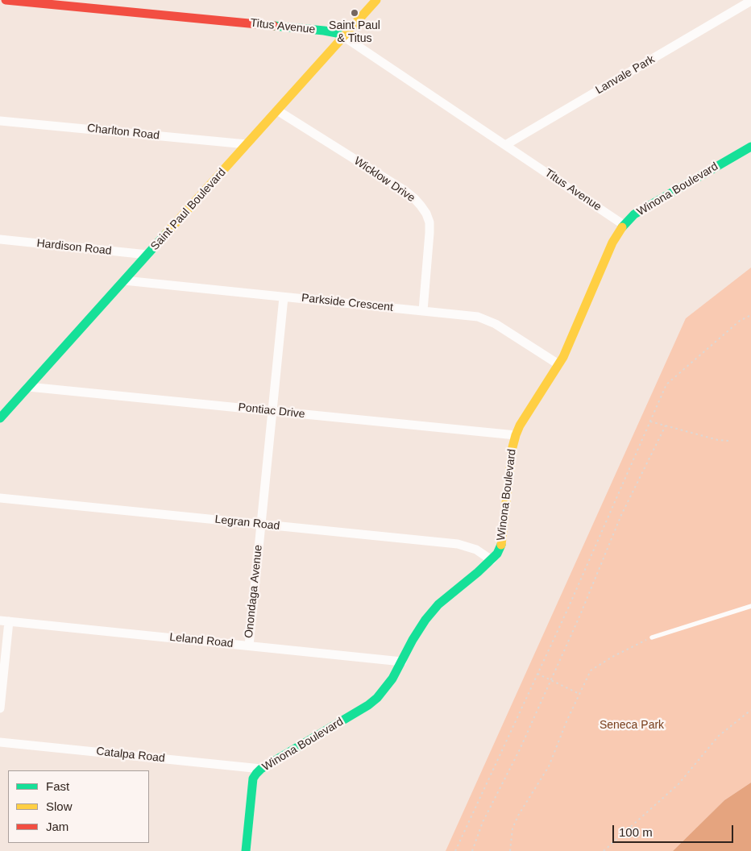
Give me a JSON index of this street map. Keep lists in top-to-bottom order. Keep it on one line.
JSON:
{"streets":{"street":["Titus Avenue","Lanvale Park","Charlton Road","Wicklow Drive","Winona Boulevard","Saint Paul Boulevard","Hardison Road","Parkside Crescent","Pontiac Drive","Legran Road","Onondaga Avenue","Leland Road","Catalpa Road"]},"crossings":[["Titus Avenue","Lanvale Park"],["Titus Avenue","Winona Boulevard"],["Titus Avenue","Saint Paul Boulevard"],["Charlton Road","Saint Paul Boulevard"],["Wicklow Drive","Saint Paul Boulevard"],["Wicklow Drive","Parkside Crescent"],["Winona Boulevard","Parkside Crescent"],["Winona Boulevard","Pontiac Drive"],["Winona Boulevard","Legran Road"],["Winona Boulevard","Leland Road"],["Winona Boulevard","Catalpa Road"],["Saint Paul Boulevard","Hardison Road"],["Saint Paul Boulevard","Parkside Crescent"],["Saint Paul Boulevard","Pontiac Drive"],["Parkside Crescent","Onondaga Avenue"],["Pontiac Drive","Onondaga Avenue"],["Legran Road","Onondaga Avenue"],["Onondaga Avenue","Leland Road"]],"parks":["Seneca Park"],"places":["Saint Paul & Titus"],"legend":["Fast","Slow","Jam"],"scale_bar":"100 m"}
